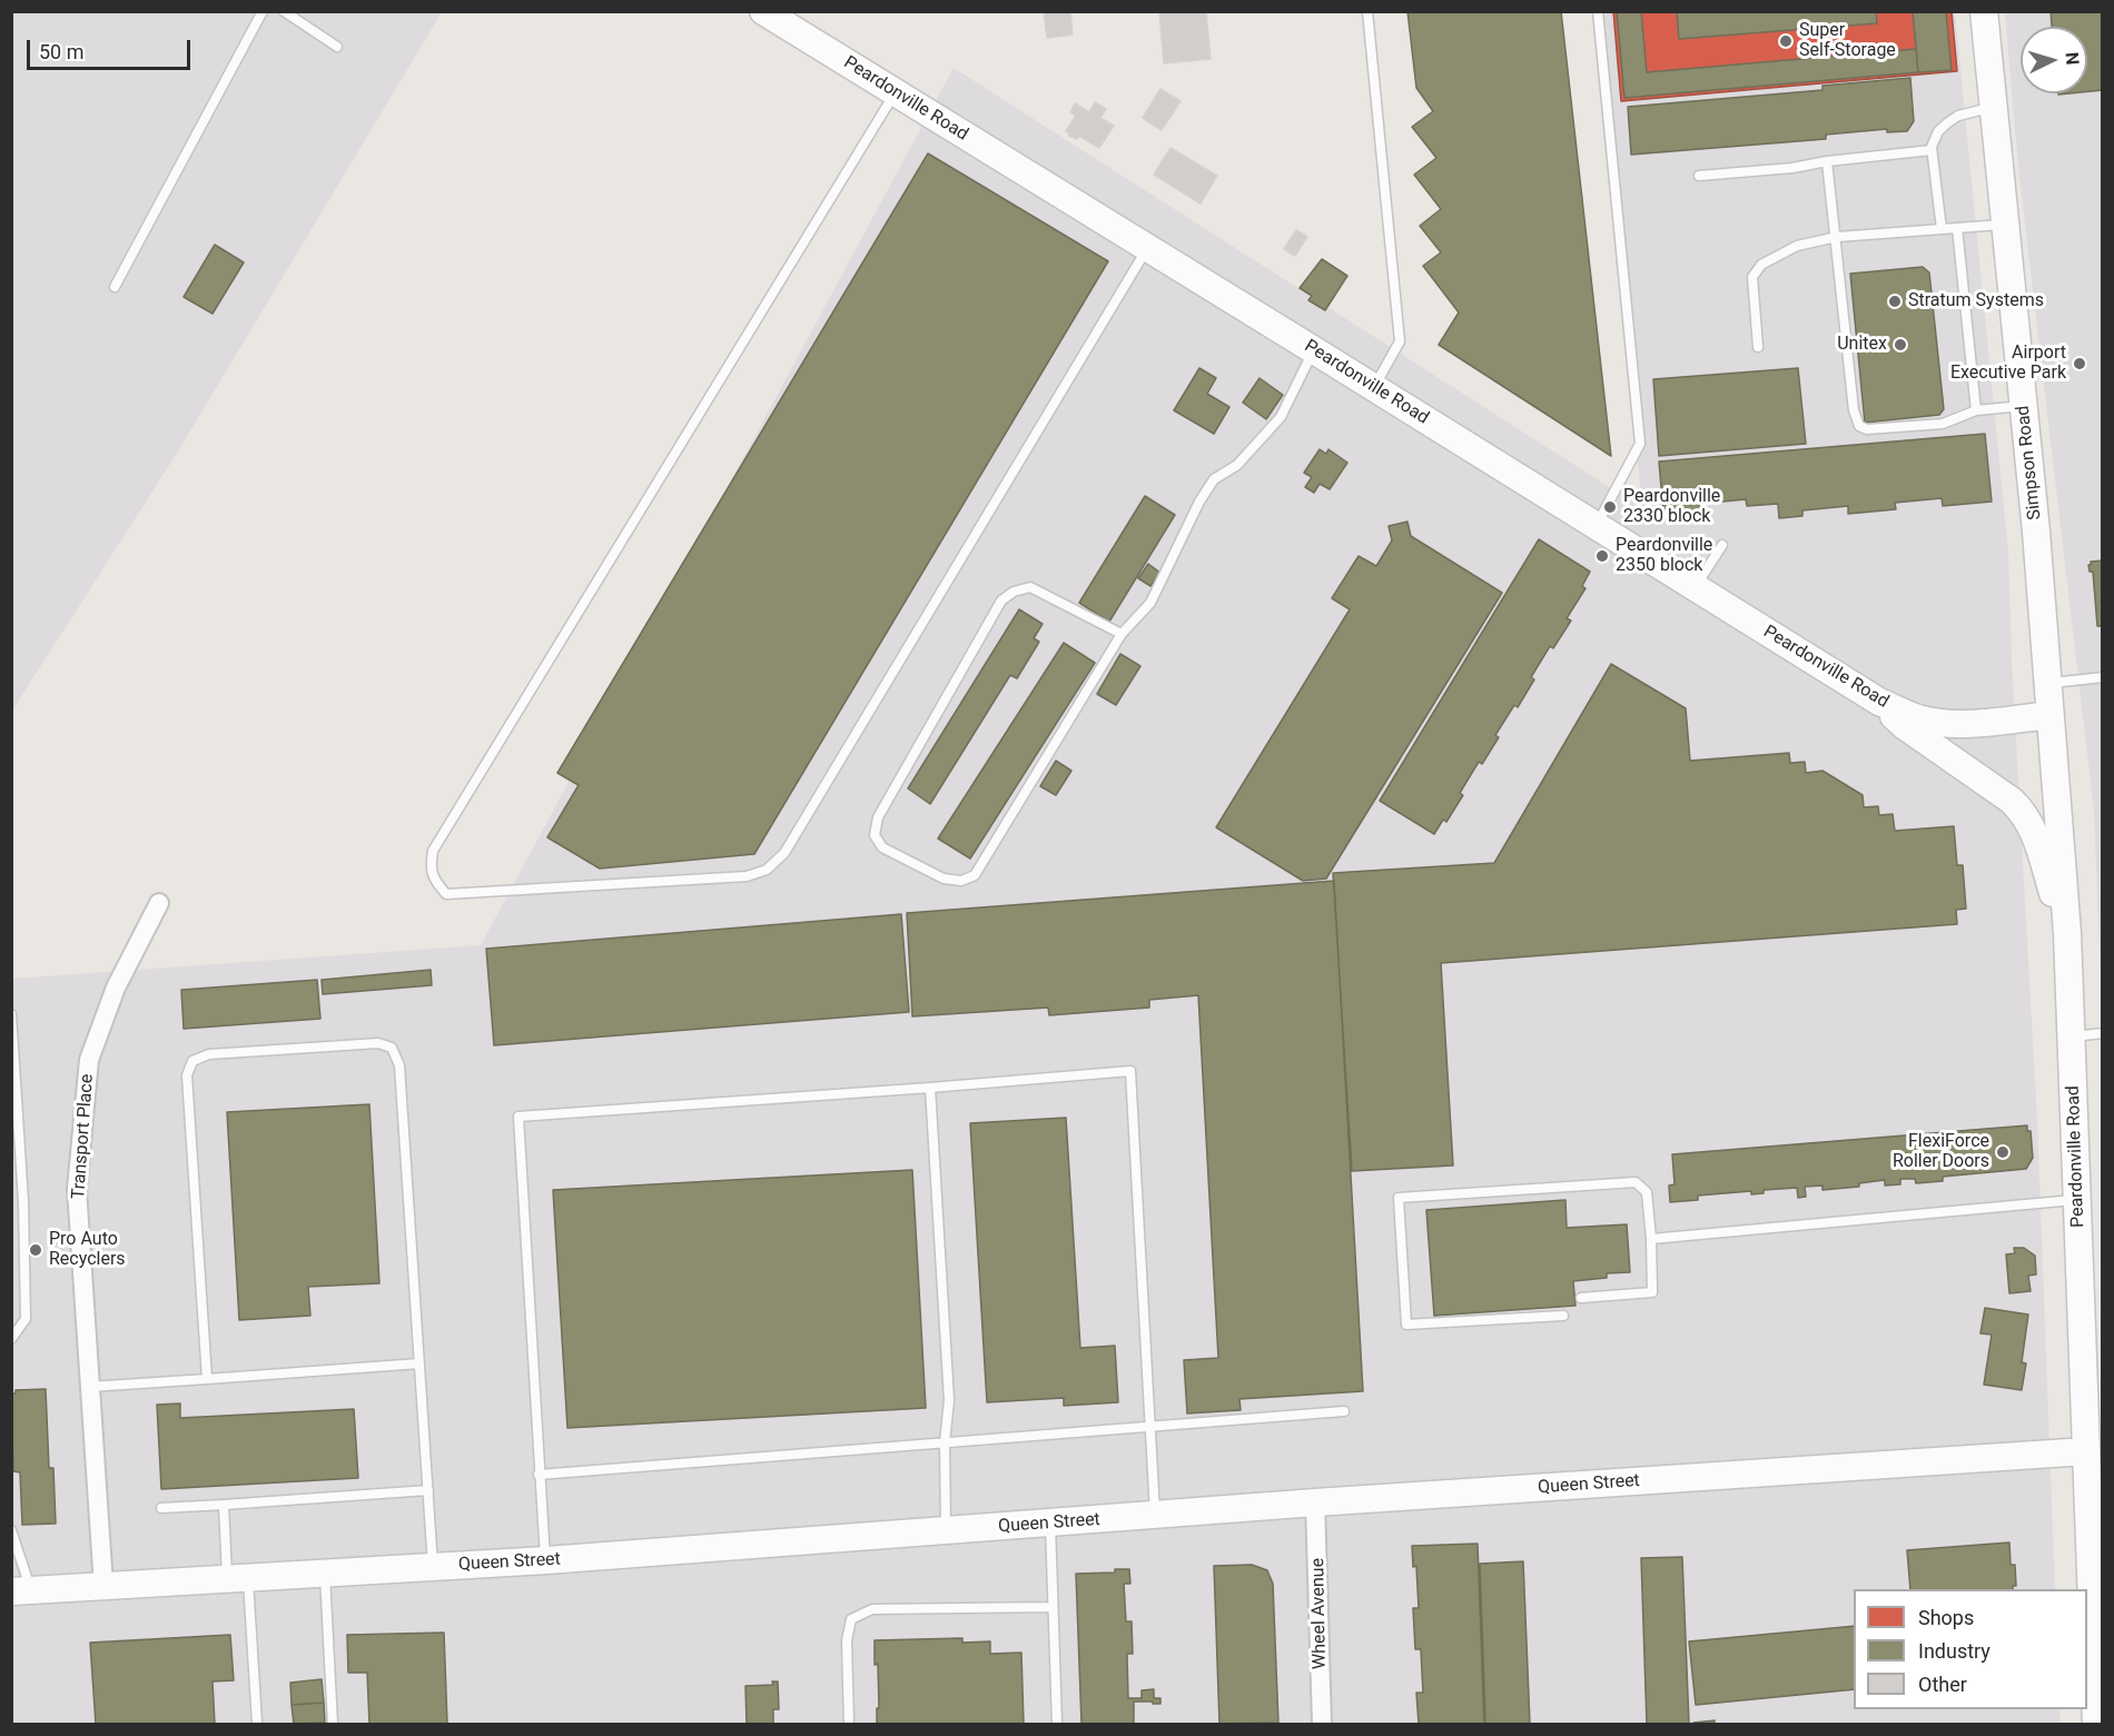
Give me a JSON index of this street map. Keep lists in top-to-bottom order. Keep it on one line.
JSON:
{"streets":{"street":["Peardonville Road","Simpson Road","Transport Place","Queen Street","Wheel Avenue"]},"crossings":[["Peardonville Road","Simpson Road"],["Peardonville Road","Queen Street"],["Transport Place","Queen Street"],["Queen Street","Wheel Avenue"]],"places":["Super Self-Storage","Stratum Systems","Unitex","Airport Executive Park","Peardonville 2330 block","Peardonville 2350 block","FlexiForce Roller Doors","Pro Auto Recyclers"],"legend":["Shops","Industry","Other"],"scale_bar":"50 m","north":"right"}
